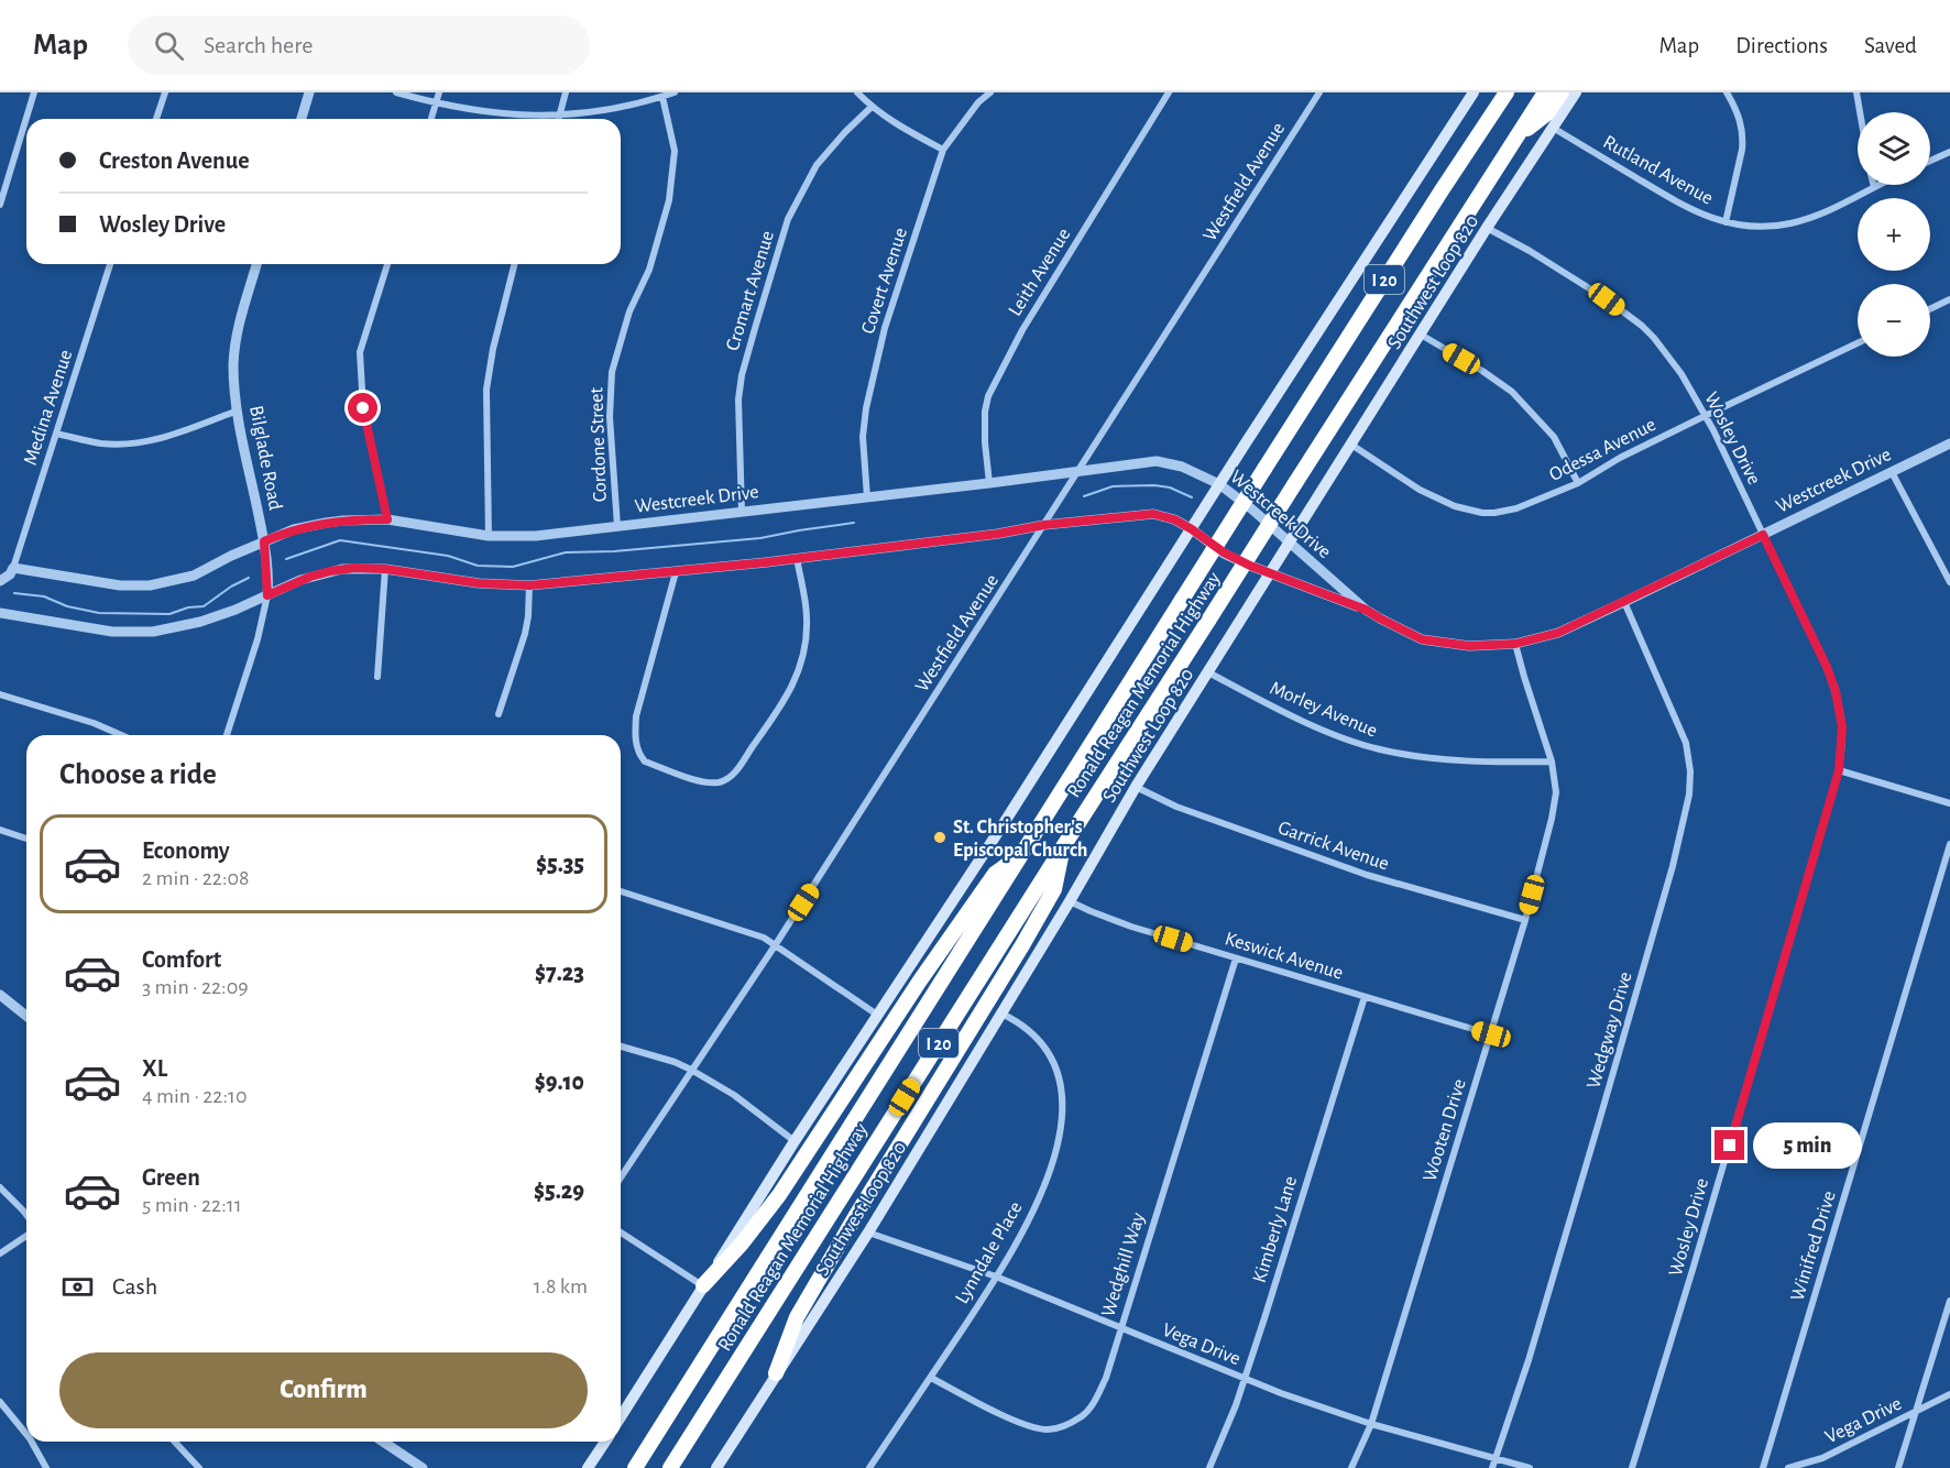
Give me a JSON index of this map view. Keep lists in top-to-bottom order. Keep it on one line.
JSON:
{"streets":{"highway":["I 20","Ronald Reagan Memorial Highway"],"main road":["Southwest Loop 820"],"street":["Rutland Avenue","Westfield Avenue","Leith Avenue","Covert Avenue","Cromart Avenue","Medina Avenue","Wosley Drive","Cordone Street","Odessa Avenue","Bilglade Road","Westcreek Drive","Morley Avenue","Garrick Avenue","Keswick Avenue","Wedgway Drive","Wooten Drive","Kimberly Lane","Winifred Drive","Lynndale Place","Wedghill Way","Vega Drive"]},"crossings":[["Rutland Avenue","Southwest Loop 820"],["Westfield Avenue","Westcreek Drive"],["Leith Avenue","Westcreek Drive"],["Covert Avenue","Westcreek Drive"],["Southwest Loop 820","Wosley Drive"],["Southwest Loop 820","Odessa Avenue"],["Southwest Loop 820","Westcreek Drive"],["Southwest Loop 820","Morley Avenue"],["Southwest Loop 820","Garrick Avenue"],["Southwest Loop 820","Keswick Avenue"],["Southwest Loop 820","Lynndale Place"],["Southwest Loop 820","Vega Drive"],["Cromart Avenue","Westcreek Drive"],["Medina Avenue","Westcreek Drive"],["Wosley Drive","Odessa Avenue"],["Wosley Drive","Westcreek Drive"],["Cordone Street","Westcreek Drive"],["Bilglade Road","Westcreek Drive"],["Westcreek Drive","Wedgway Drive"],["Westcreek Drive","Wooten Drive"],["Morley Avenue","Wooten Drive"],["Garrick Avenue","Wooten Drive"],["Keswick Avenue","Wooten Drive"],["Keswick Avenue","Kimberly Lane"],["Keswick Avenue","Wedghill Way"],["Wedgway Drive","Vega Drive"],["Wooten Drive","Vega Drive"],["Kimberly Lane","Vega Drive"],["Lynndale Place","Wedghill Way"],["Lynndale Place","Vega Drive"],["Wedghill Way","Vega Drive"]],"places":["St. Christopher's Episcopal Church"],"page":{"header":"Map","search":"Search here","nav":["Map","Directions","Saved"],"map_buttons":["+","−"],"banner":["Creston Avenue","Wosley Drive"],"heading":"Choose a ride","list":[{"name":"Economy","note":"2 min · 22:08","value":"$5.35"},{"name":"Comfort","note":"3 min · 22:09","value":"$7.23"},{"name":"XL","note":"4 min · 22:10","value":"$9.10"},{"name":"Green","note":"5 min · 22:11","value":"$5.29"}],"bubble":"5 min","pay":["Cash","1.8 km"],"buttons":"Confirm"}}
